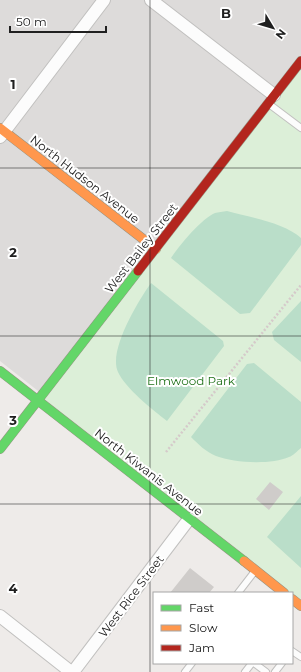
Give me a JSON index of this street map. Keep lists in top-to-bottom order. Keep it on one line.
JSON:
{"streets":{"street":["North Hudson Avenue","West Bailey Street","North Kiwanis Avenue","West Rice Street"]},"crossings":[["North Hudson Avenue","West Bailey Street"],["West Bailey Street","North Kiwanis Avenue"],["North Kiwanis Avenue","West Rice Street"]],"parks":["Elmwood Park"],"legend":["Fast","Slow","Jam"],"scale_bar":"50 m","north":"bottom right","grid":{"columns":["B"],"rows":["1","2","3","4"]}}
